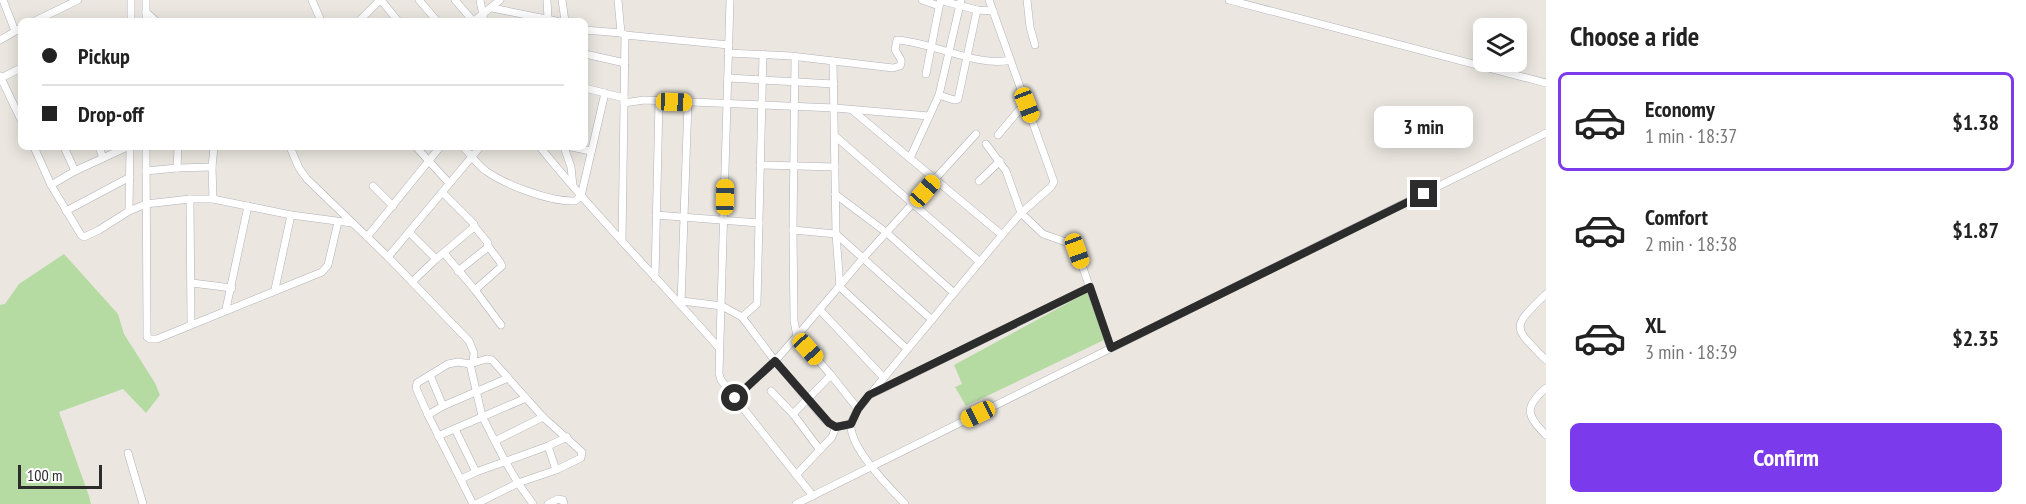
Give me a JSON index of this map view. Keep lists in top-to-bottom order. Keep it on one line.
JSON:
{"scale_bar":"100 m","page":{"heading":"Choose a ride","banner":["Pickup","Drop-off"],"list":[{"name":"Economy","note":"1 min · 18:37","value":"$1.38"},{"name":"Comfort","note":"2 min · 18:38","value":"$1.87"},{"name":"XL","note":"3 min · 18:39","value":"$2.35"}],"bubble":"3 min","buttons":"Confirm","scale":"100 m"}}
